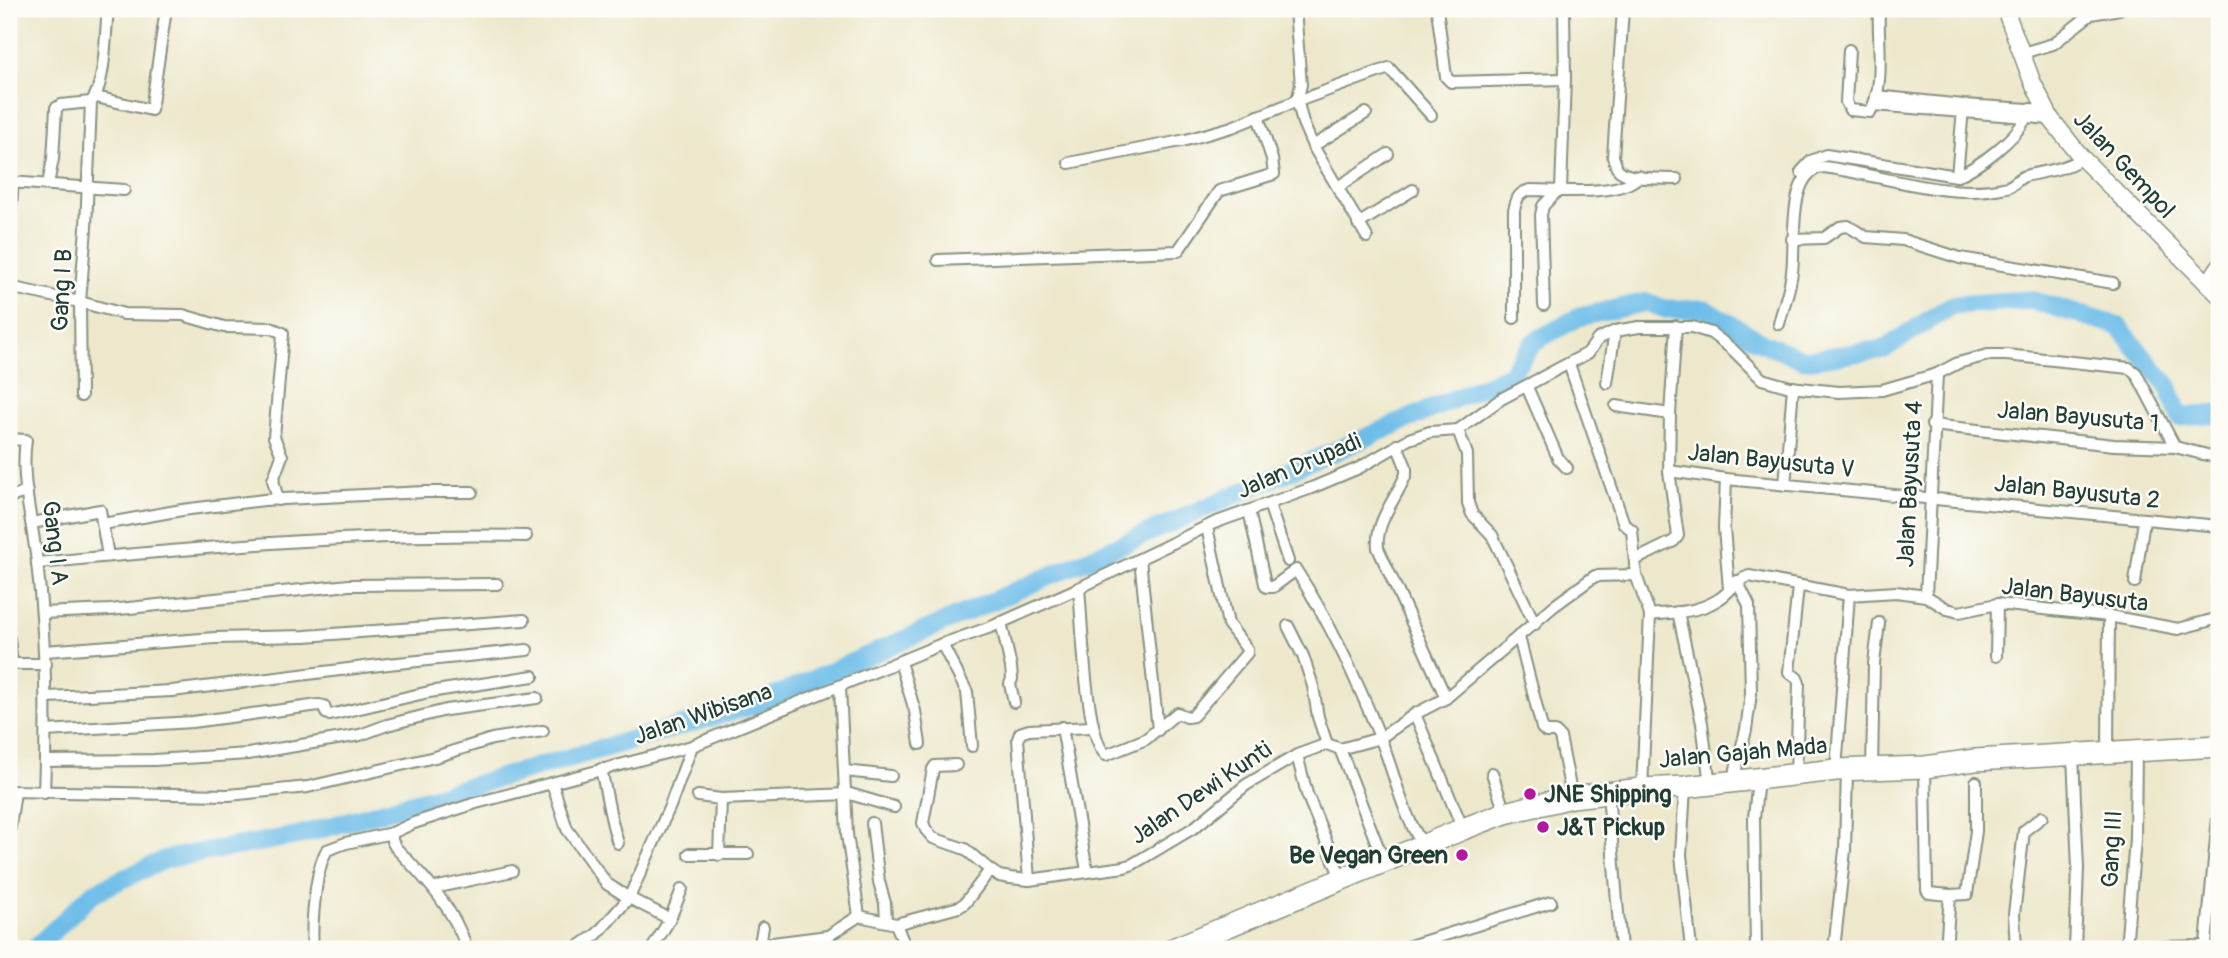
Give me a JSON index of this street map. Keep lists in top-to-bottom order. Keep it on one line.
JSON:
{"streets":{"highway":["Jalan Gajah Mada"],"main road":["Jalan Gempol"],"street":["Gang I B","Jalan Bayusuta 1","Jalan Bayusuta V","Jalan Drupadi","Jalan Bayusuta 4","Jalan Bayusuta 2","Gang I A","Jalan Bayusuta","Jalan Wibisana","Jalan Dewi Kunti","Gang III"]},"crossings":[["Jalan Bayusuta 1","Jalan Bayusuta 4"],["Jalan Bayusuta V","Jalan Bayusuta 4"],["Jalan Bayusuta V","Jalan Bayusuta 2"],["Jalan Drupadi","Jalan Wibisana"],["Jalan Bayusuta 4","Jalan Bayusuta 2"],["Jalan Bayusuta 4","Jalan Bayusuta"],["Jalan Gajah Mada","Gang III"]],"places":["JNE Shipping","J&T Pickup","Be Vegan Green"]}
